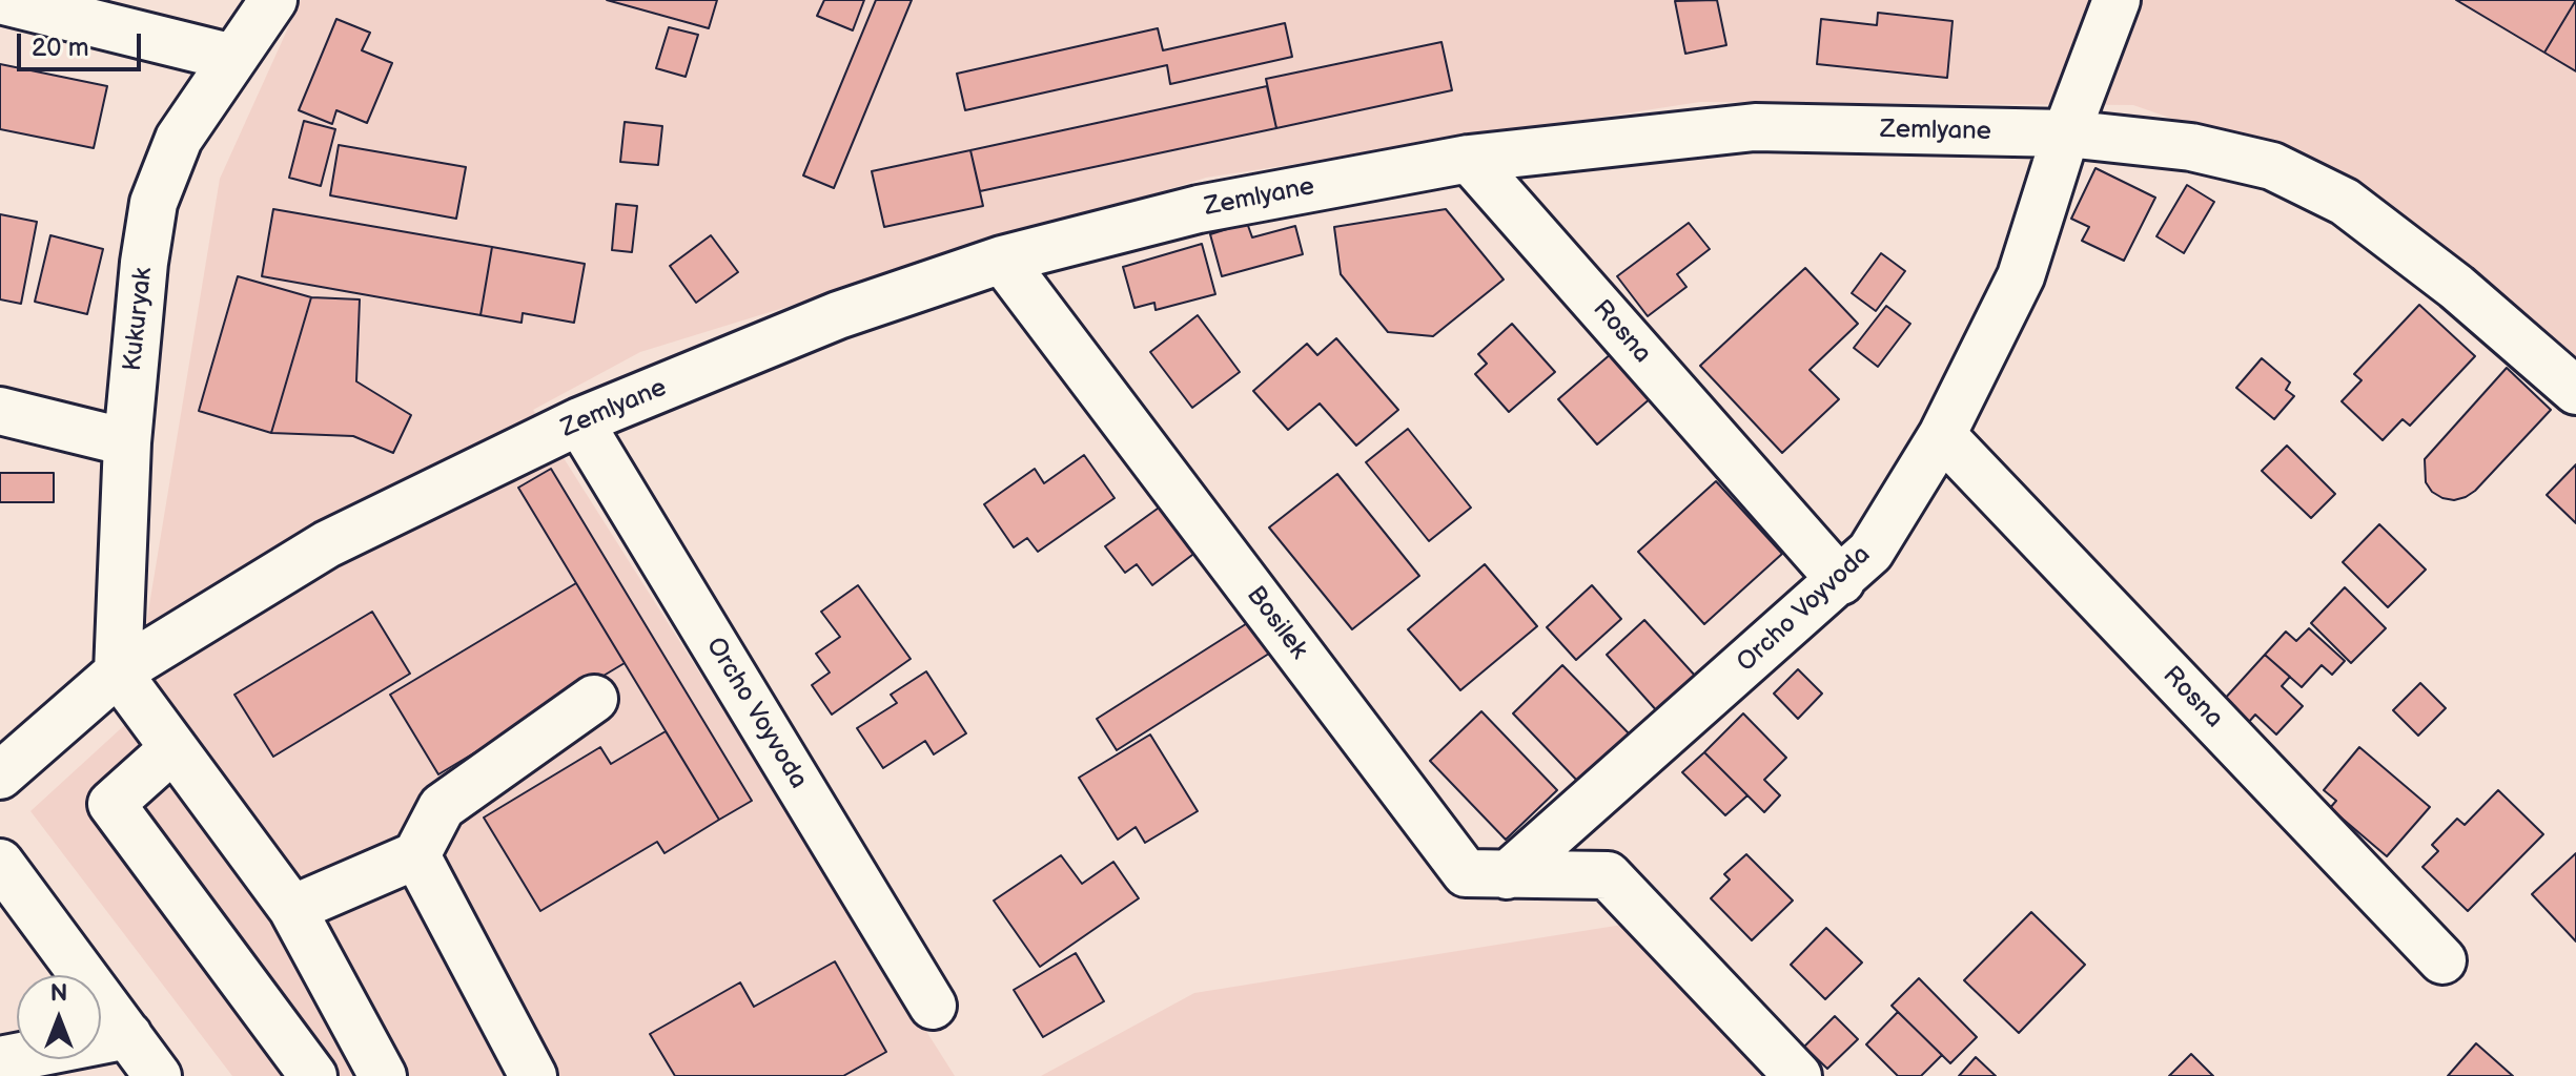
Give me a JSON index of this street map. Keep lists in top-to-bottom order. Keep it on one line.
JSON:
{"streets":{"street":["Zemlyane","Kukuryak","Rosna","Orcho Voyvoda","Bosilek"]},"crossings":[["Zemlyane","Kukuryak"],["Zemlyane","Rosna"],["Zemlyane","Orcho Voyvoda"],["Zemlyane","Bosilek"],["Rosna","Orcho Voyvoda"],["Orcho Voyvoda","Bosilek"]],"scale_bar":"20 m","north":"top"}
